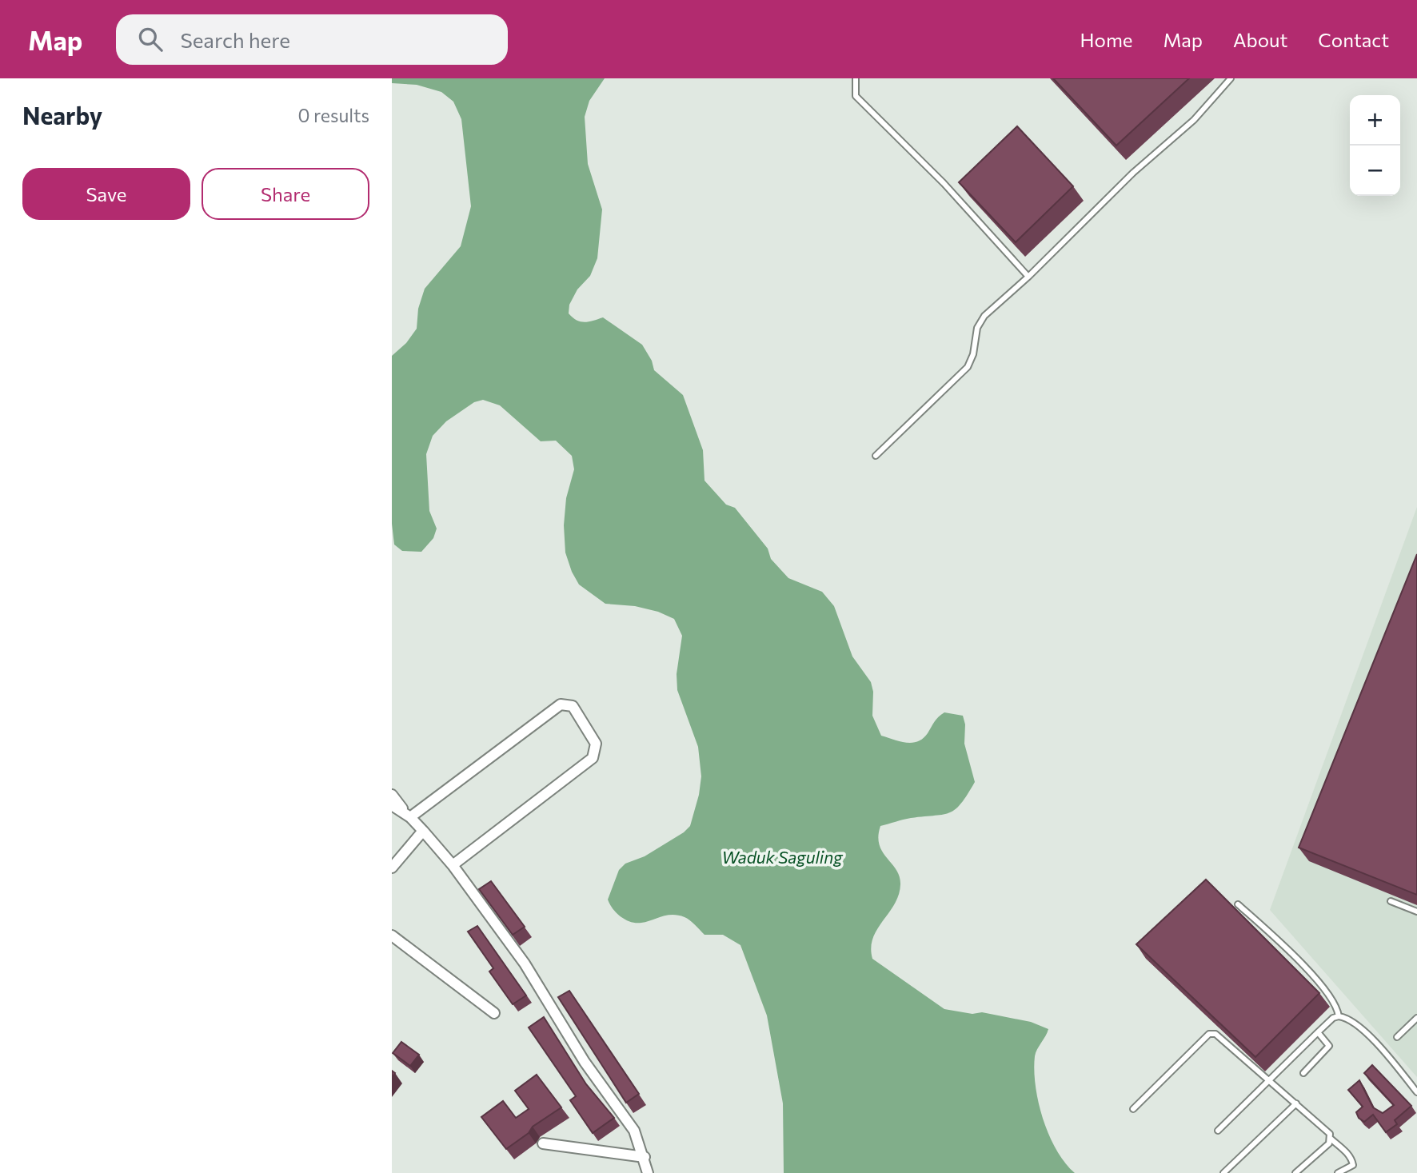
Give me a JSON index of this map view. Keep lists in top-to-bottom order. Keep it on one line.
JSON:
{"water":["Waduk Saguling"],"page":{"header":"Map","search":"Search here","nav":["Home","Map","About","Contact"],"heading":["Nearby","0 results"],"map_buttons":["+","−"],"buttons":["Save","Share"]}}
